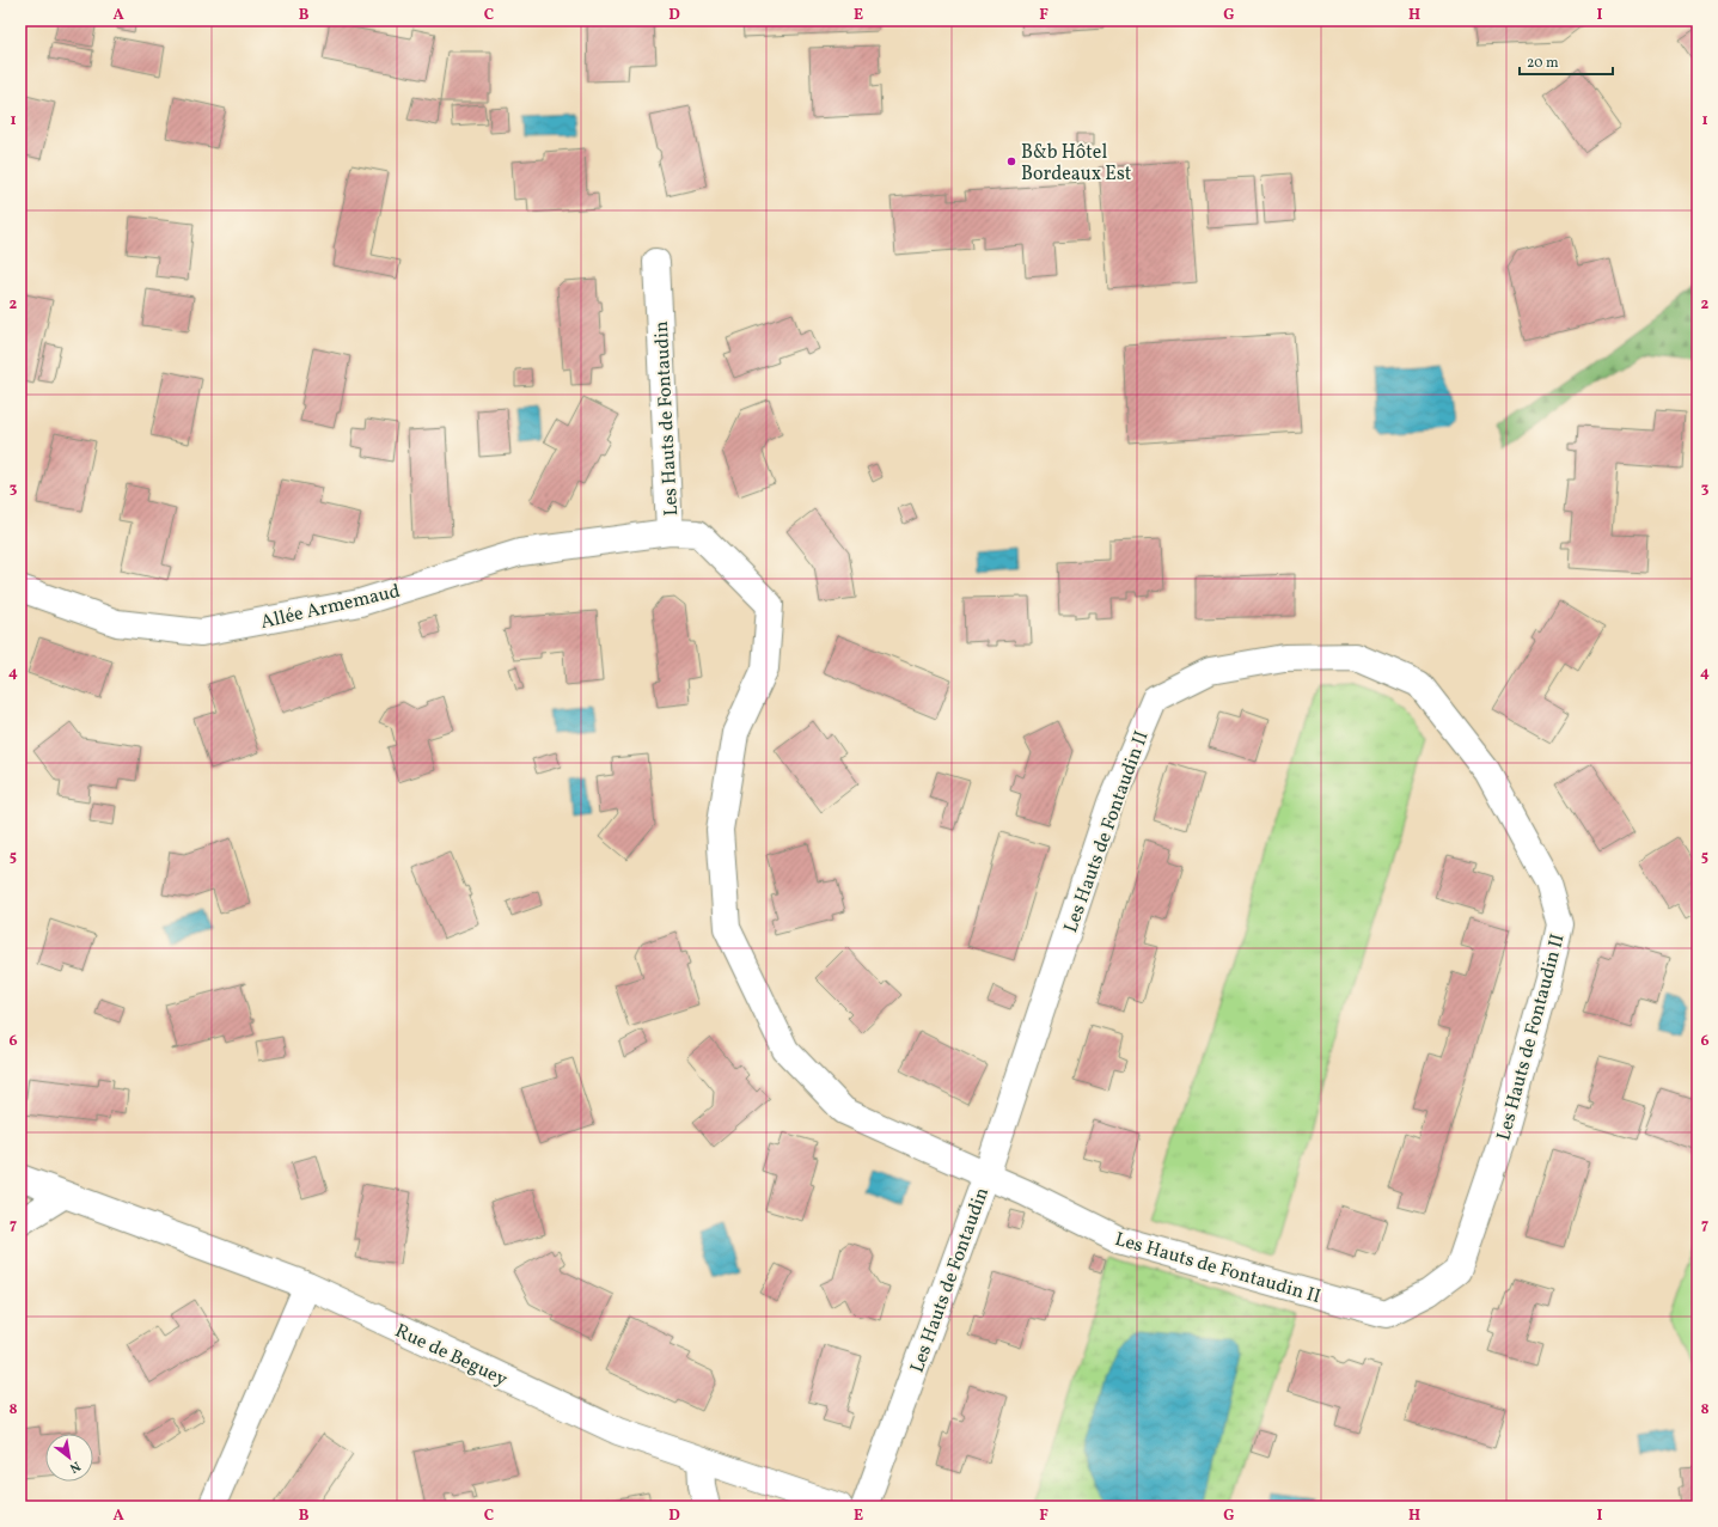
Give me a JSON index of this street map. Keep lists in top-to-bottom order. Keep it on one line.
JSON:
{"streets":{"street":["Les Hauts de Fontaudin","Allée Armemaud","Les Hauts de Fontaudin II","Rue de Beguey"]},"crossings":[["Les Hauts de Fontaudin","Allée Armemaud"],["Les Hauts de Fontaudin","Les Hauts de Fontaudin II"]],"places":["B&b Hôtel Bordeaux Est"],"scale_bar":"20 m","north":"bottom right","grid":{"columns":["A","B","C","D","E","F","G","H","I"],"rows":["1","2","3","4","5","6","7","8"]}}
